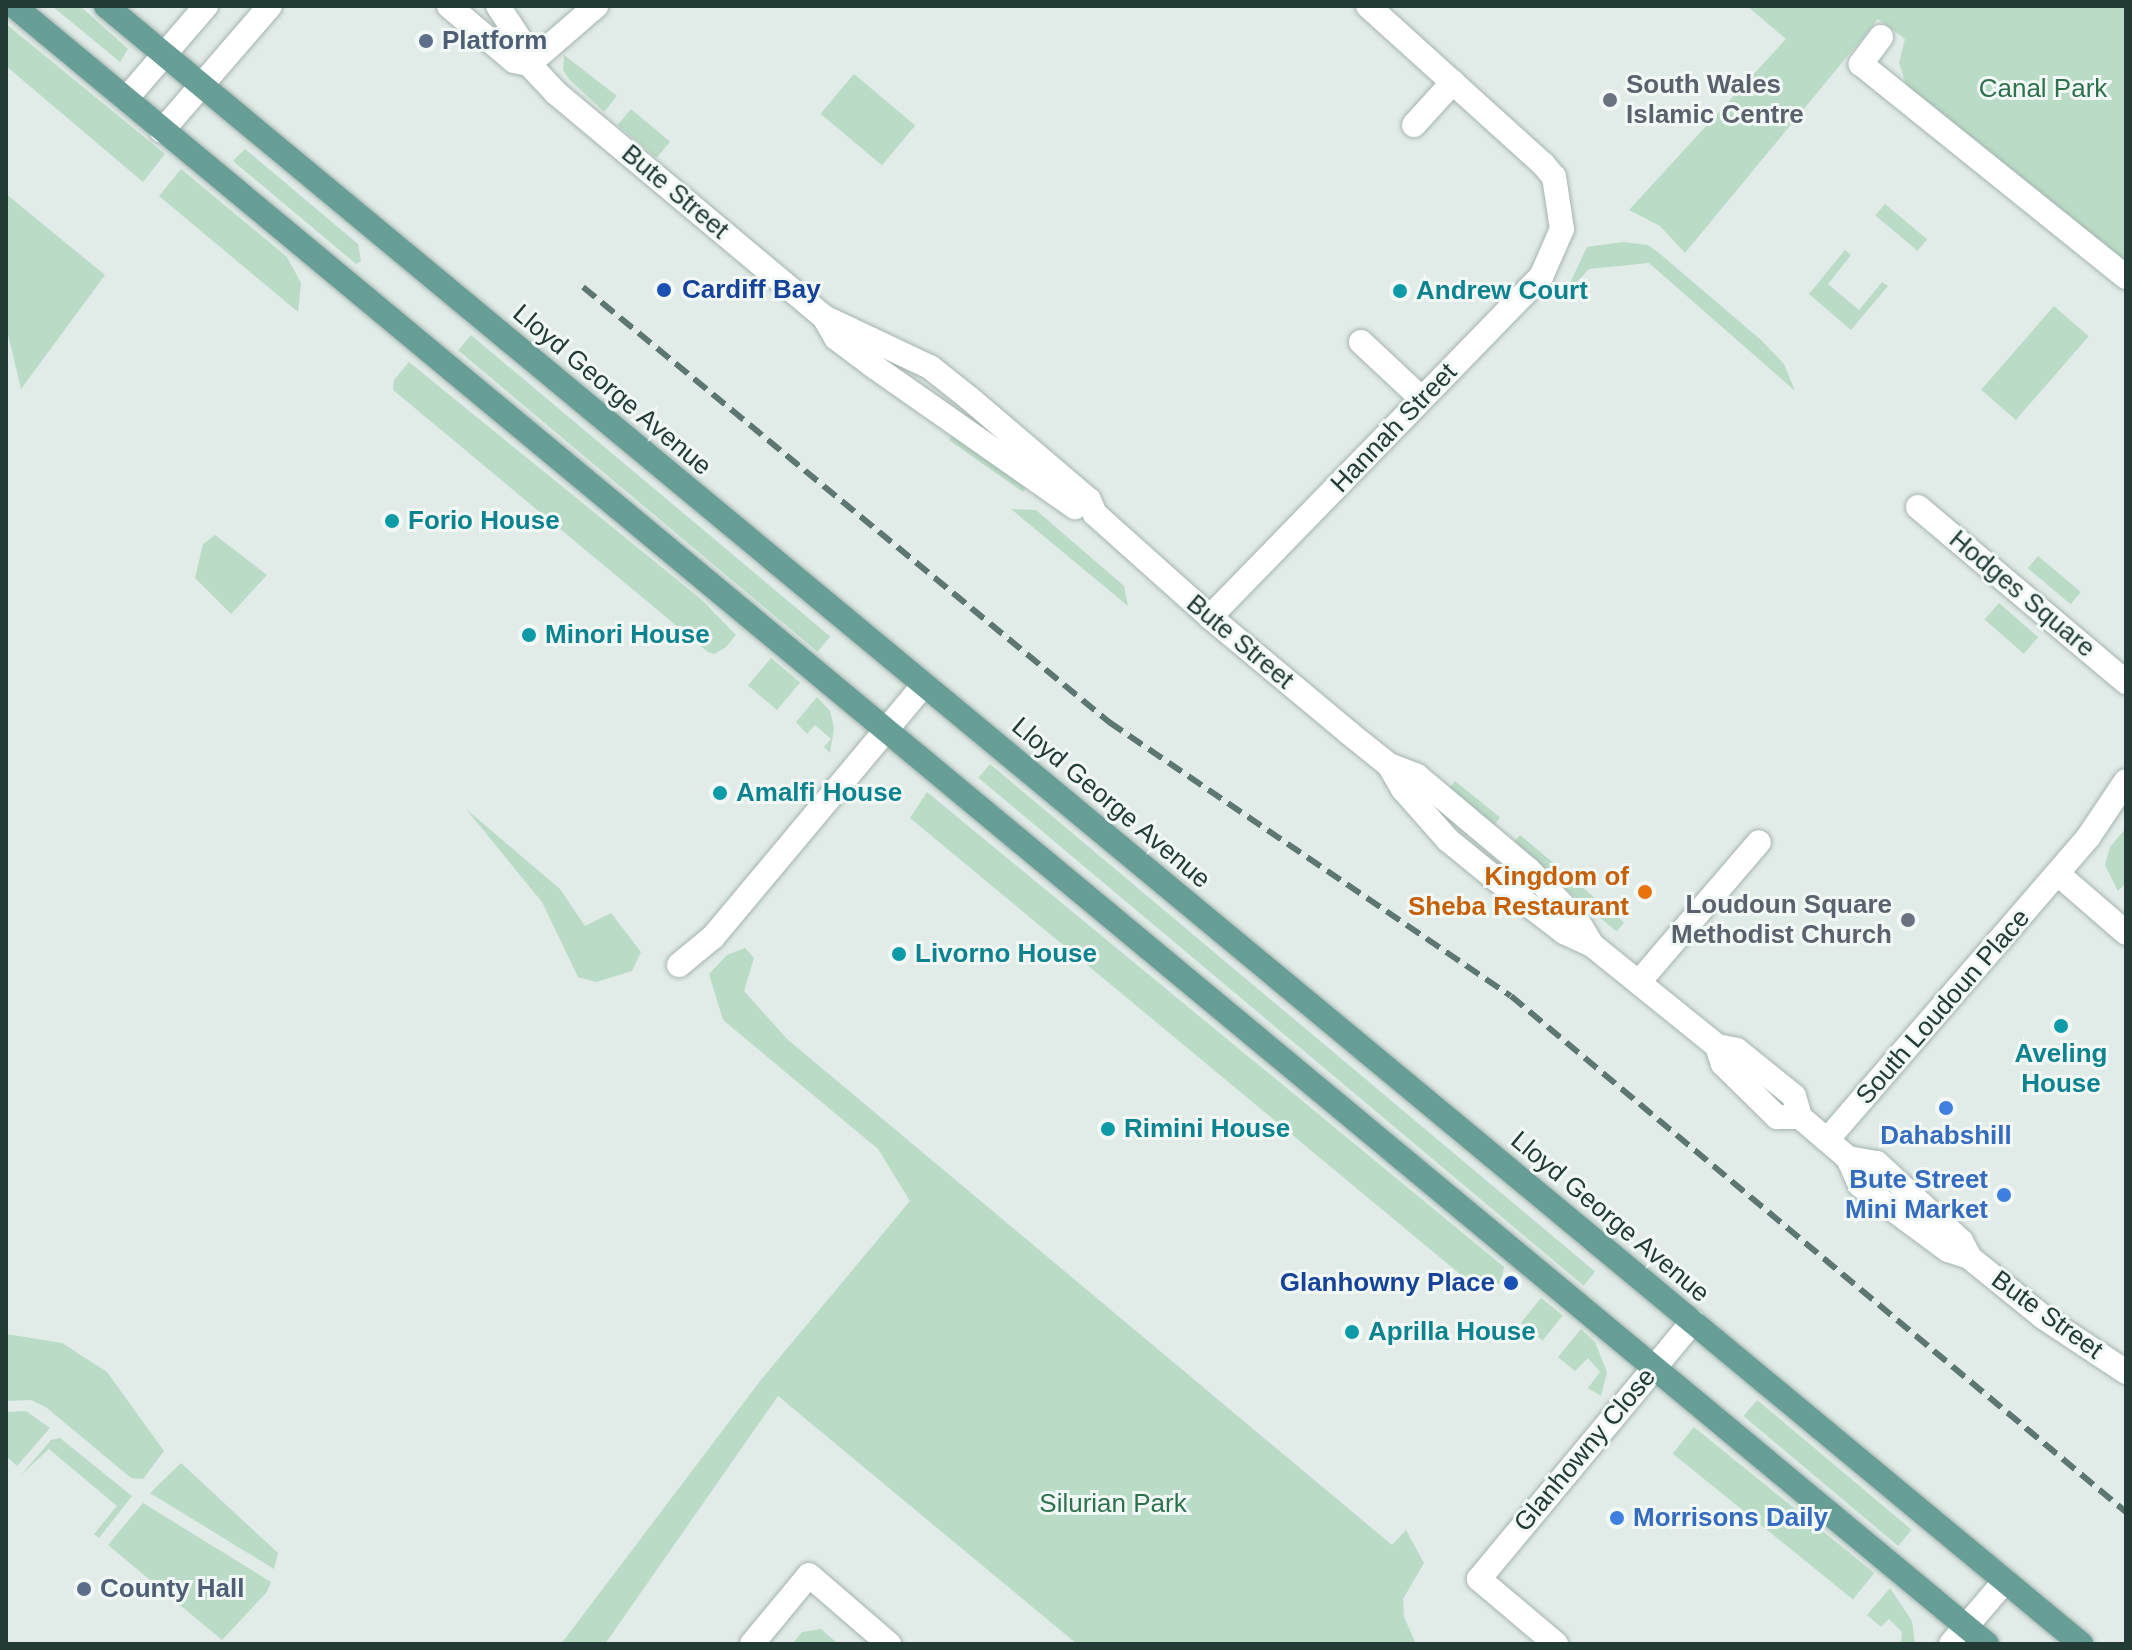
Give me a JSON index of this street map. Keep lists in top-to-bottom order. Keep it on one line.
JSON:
{"streets":{"main road":["Lloyd George Avenue"],"street":["Bute Street","Hannah Street","Hodges Square","South Loudoun Place","Glanhowny Close"]},"crossings":[["Bute Street","Hannah Street"],["Bute Street","South Loudoun Place"],["Lloyd George Avenue","Glanhowny Close"]],"parks":["Canal Park","Silurian Park"],"places":["Platform","South Wales Islamic Centre","Cardiff Bay","Andrew Court","Forio House","Minori House","Amalfi House","Kingdom of Sheba Restaurant","Loudoun Square Methodist Church","Livorno House","Aveling House","Dahabshill","Rimini House","Bute Street Mini Market","Glanhowny Place","Aprilla House","Morrisons Daily","County Hall"]}
